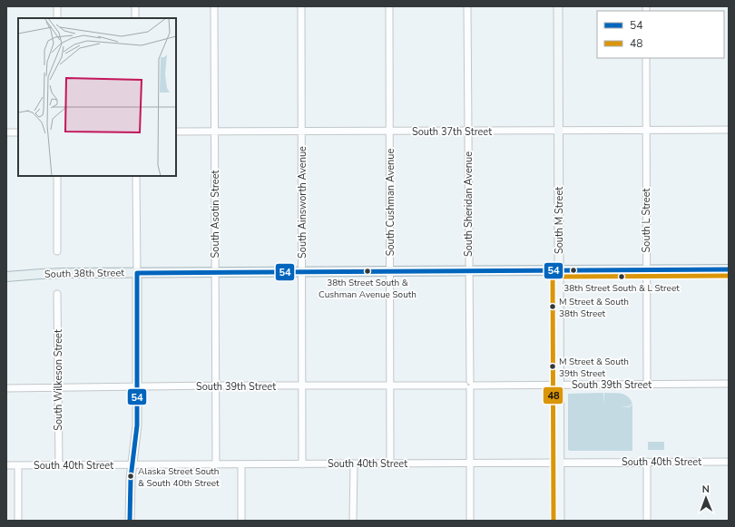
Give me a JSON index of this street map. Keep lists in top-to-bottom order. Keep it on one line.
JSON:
{"streets":{"main road":["South 38th Street"],"street":["South 37th Street","South Ainsworth Avenue","South Cushman Avenue","South Sheridan Avenue","South Asotin Street","South M Street","South L Street","South Wilkeson Street","South 39th Street","South 40th Street"]},"crossings":[["South 37th Street","South Ainsworth Avenue"],["South 37th Street","South Cushman Avenue"],["South 37th Street","South Sheridan Avenue"],["South 37th Street","South Asotin Street"],["South 37th Street","South M Street"],["South 37th Street","South L Street"],["South Ainsworth Avenue","South 38th Street"],["South Ainsworth Avenue","South 39th Street"],["South Ainsworth Avenue","South 40th Street"],["South Cushman Avenue","South 38th Street"],["South Cushman Avenue","South 39th Street"],["South Cushman Avenue","South 40th Street"],["South Sheridan Avenue","South 38th Street"],["South Sheridan Avenue","South 39th Street"],["South Sheridan Avenue","South 40th Street"],["South Asotin Street","South 38th Street"],["South Asotin Street","South 39th Street"],["South Asotin Street","South 40th Street"],["South M Street","South 38th Street"],["South M Street","South 39th Street"],["South M Street","South 40th Street"],["South L Street","South 38th Street"],["South L Street","South 39th Street"],["South Wilkeson Street","South 39th Street"],["South Wilkeson Street","South 40th Street"]],"places":["38th Street South & Cushman Avenue South","38th Street South & L Street","M Street & South 38th Street","M Street & South 39th Street","Alaska Street South & South 40th Street"],"lines":["transit line 54","transit line 48"],"legend":["54","48"],"north":"top"}
